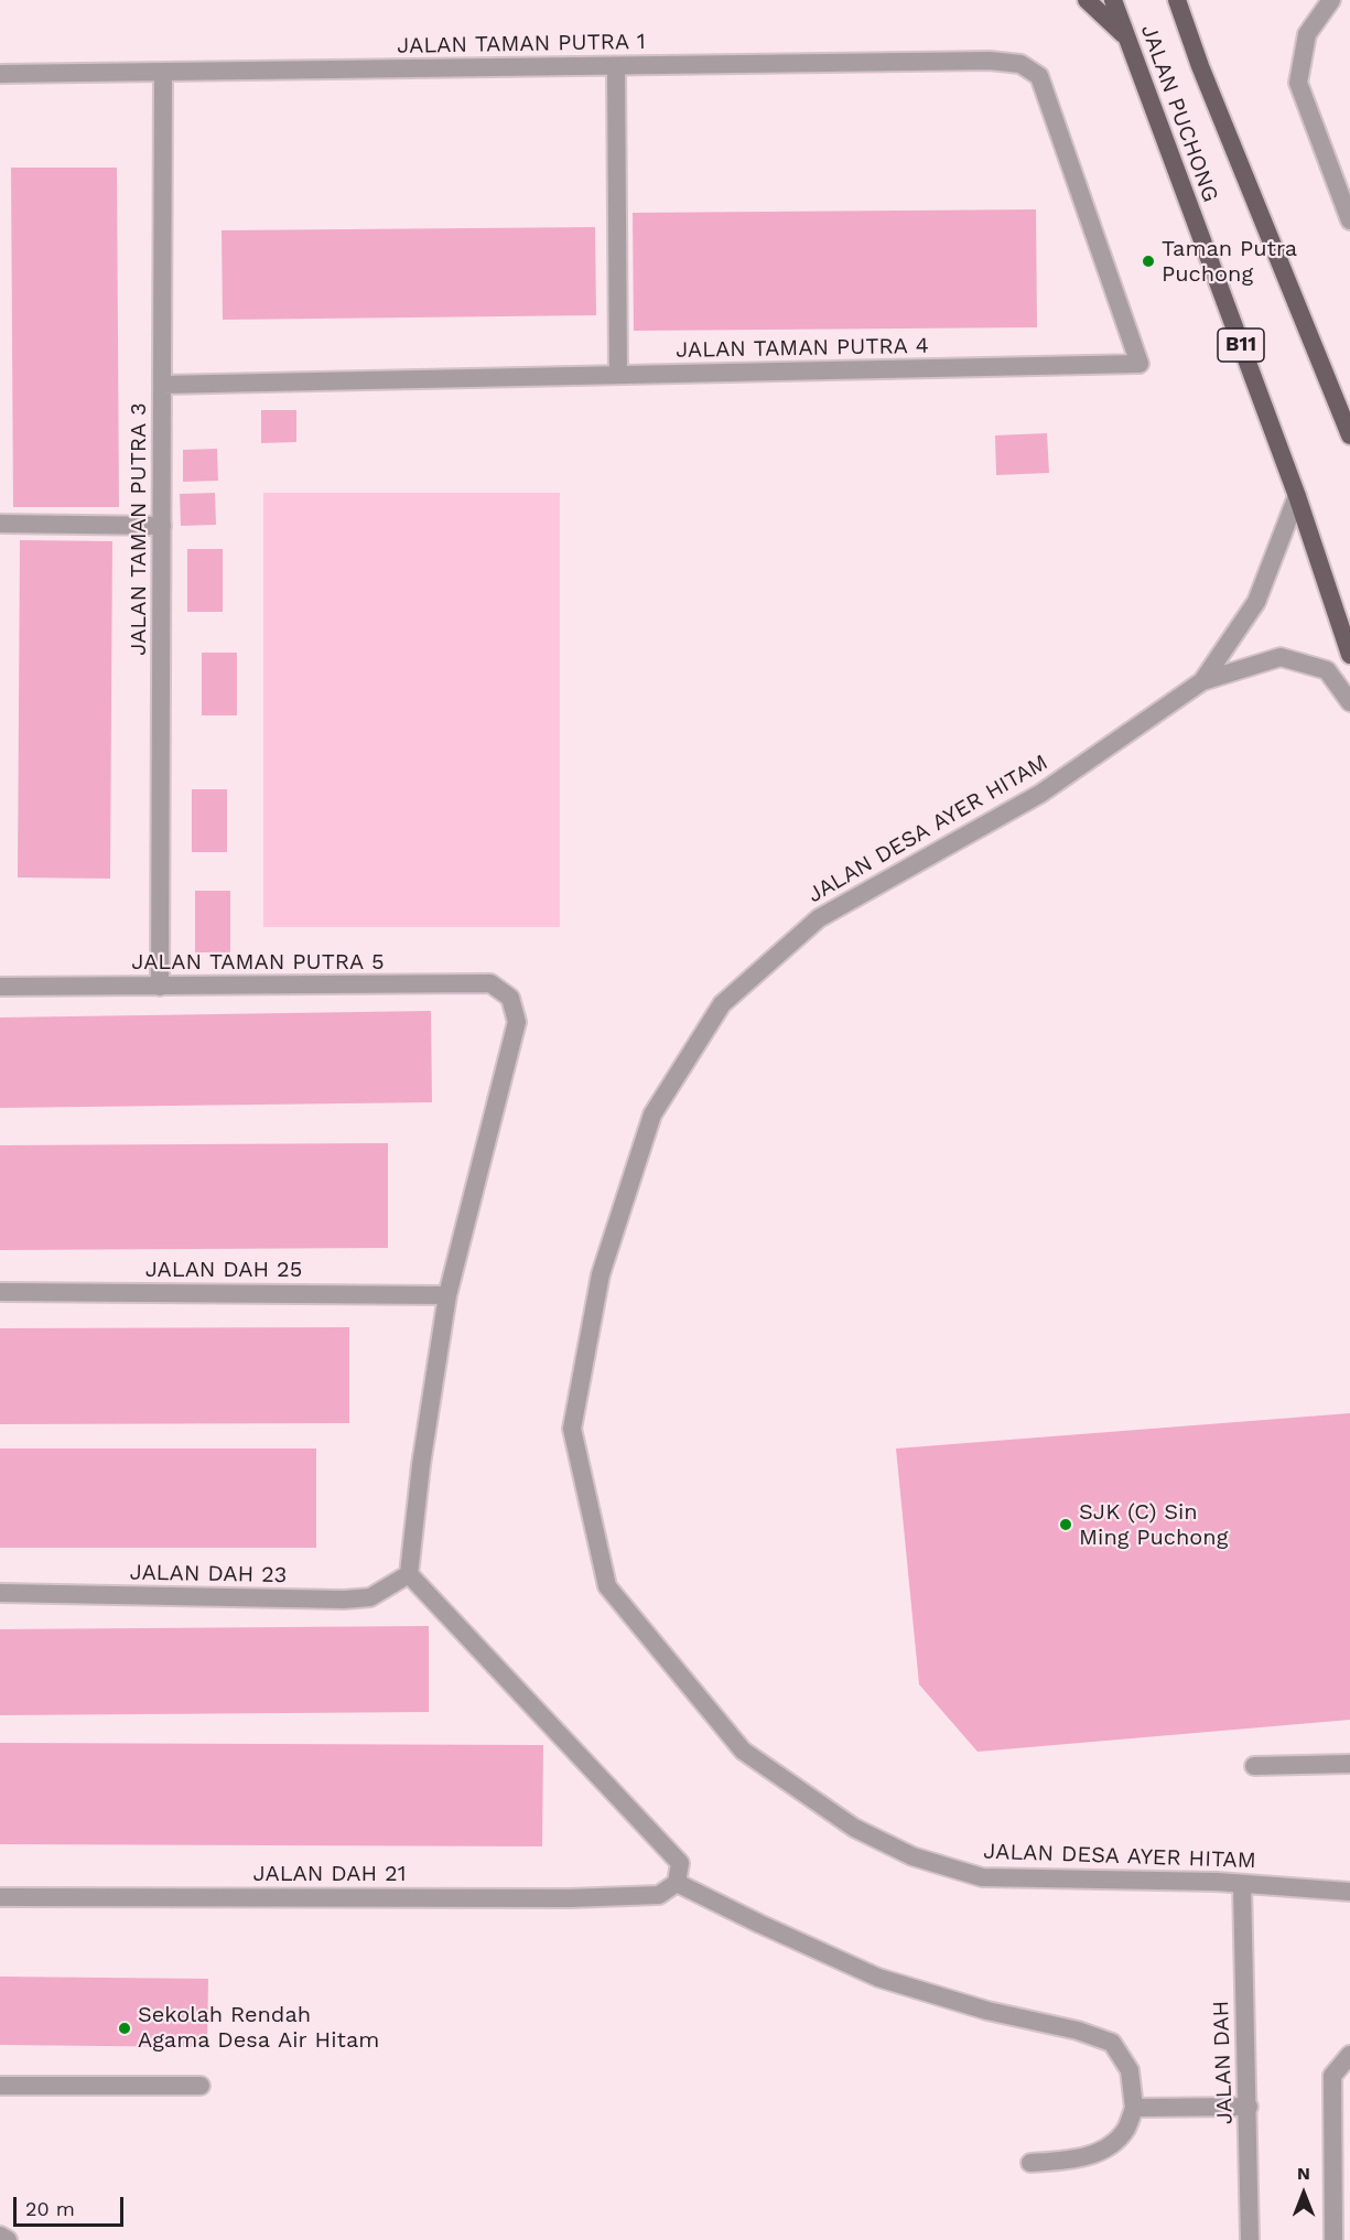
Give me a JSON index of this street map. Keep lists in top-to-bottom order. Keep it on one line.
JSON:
{"streets":{"main road":["JALAN PUCHONG","B11"],"street":["JALAN TAMAN PUTRA 1","JALAN TAMAN PUTRA 4","JALAN TAMAN PUTRA 3","JALAN DESA AYER HITAM","JALAN TAMAN PUTRA 5","JALAN DAH 25","JALAN DAH 23","JALAN DAH 21","JALAN DAH"]},"crossings":[["JALAN TAMAN PUTRA 1","JALAN TAMAN PUTRA 4"],["JALAN TAMAN PUTRA 1","JALAN TAMAN PUTRA 3"],["JALAN PUCHONG","JALAN DESA AYER HITAM"],["JALAN TAMAN PUTRA 4","JALAN TAMAN PUTRA 3"],["JALAN TAMAN PUTRA 3","JALAN TAMAN PUTRA 5"],["JALAN DESA AYER HITAM","JALAN DAH"],["JALAN TAMAN PUTRA 5","JALAN DAH 25"]],"places":["Taman Putra Puchong","SJK (C) Sin Ming Puchong","Sekolah Rendah Agama Desa Air Hitam"],"scale_bar":"20 m","north":"top"}
